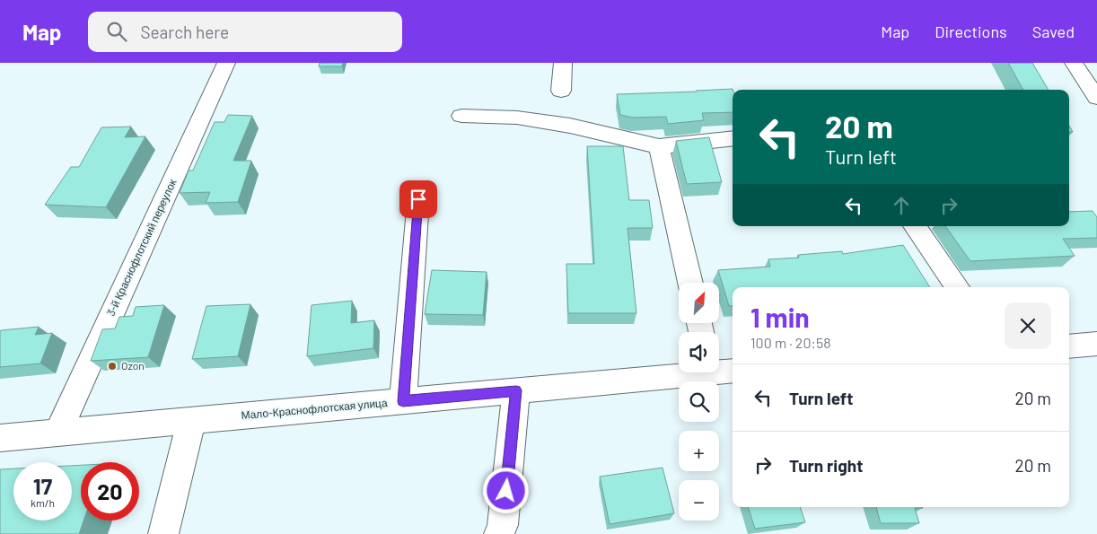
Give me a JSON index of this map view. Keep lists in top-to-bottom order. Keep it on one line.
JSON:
{"streets":{"street":["3-й Краснофлотский переулок","Мало-Краснофлотская улица"]},"crossings":[["3-й Краснофлотский переулок","Мало-Краснофлотская улица"]],"places":["Ozon"],"north":"top right","page":{"header":"Map","search":"Search here","nav":["Map","Directions","Saved"],"turn":["20 m","Turn left"],"map_buttons":["+","−"],"heading":["1 min","100 m · 20:58"],"list":[{"name":"Turn left","value":"20 m"},{"name":"Turn right","value":"20 m"}],"speed":"17 km/h","limit":"20"}}
